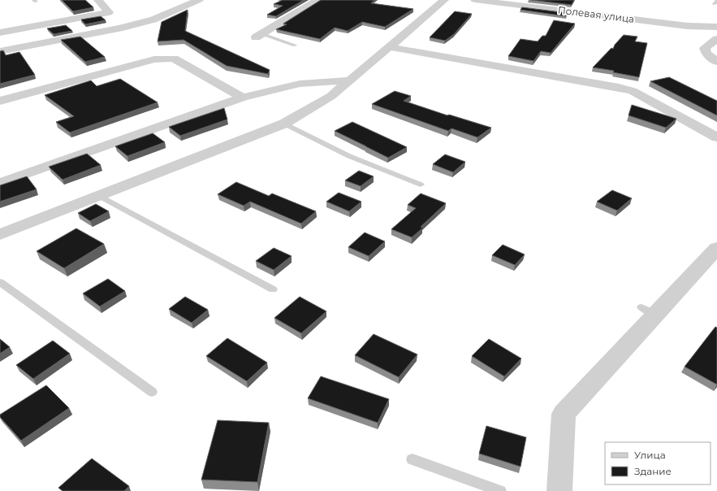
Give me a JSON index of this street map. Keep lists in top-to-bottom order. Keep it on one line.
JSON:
{"streets":{"street":["Полевая улица"]},"legend":["Улица","Здание"]}
